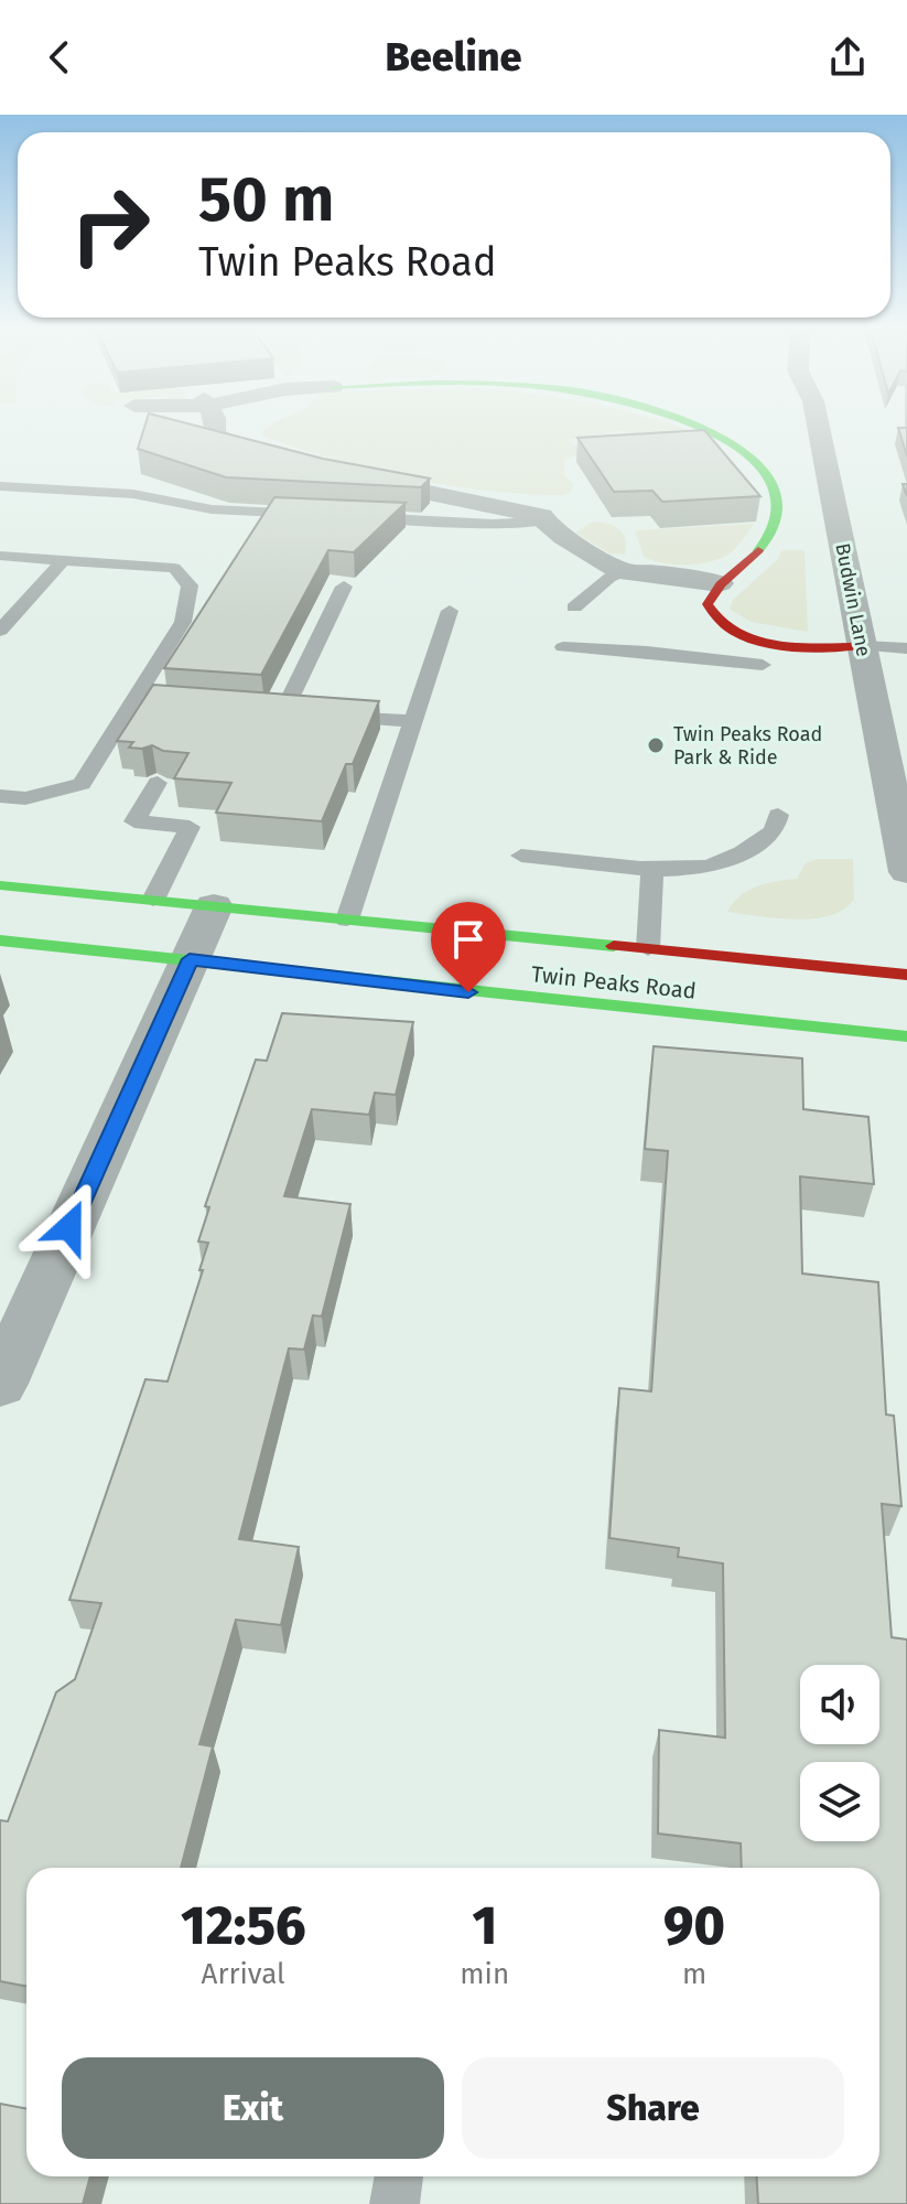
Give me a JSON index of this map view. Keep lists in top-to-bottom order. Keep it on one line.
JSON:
{"streets":{"main road":["Twin Peaks Road"],"street":["Budwin Lane"]},"places":["Twin Peaks Road Park & Ride"],"page":{"header":"Beeline","turn":["50 m","Twin Peaks Road"],"eta":["12:56","Arrival","1","min","90","m"],"buttons":["Exit","Share"]}}
